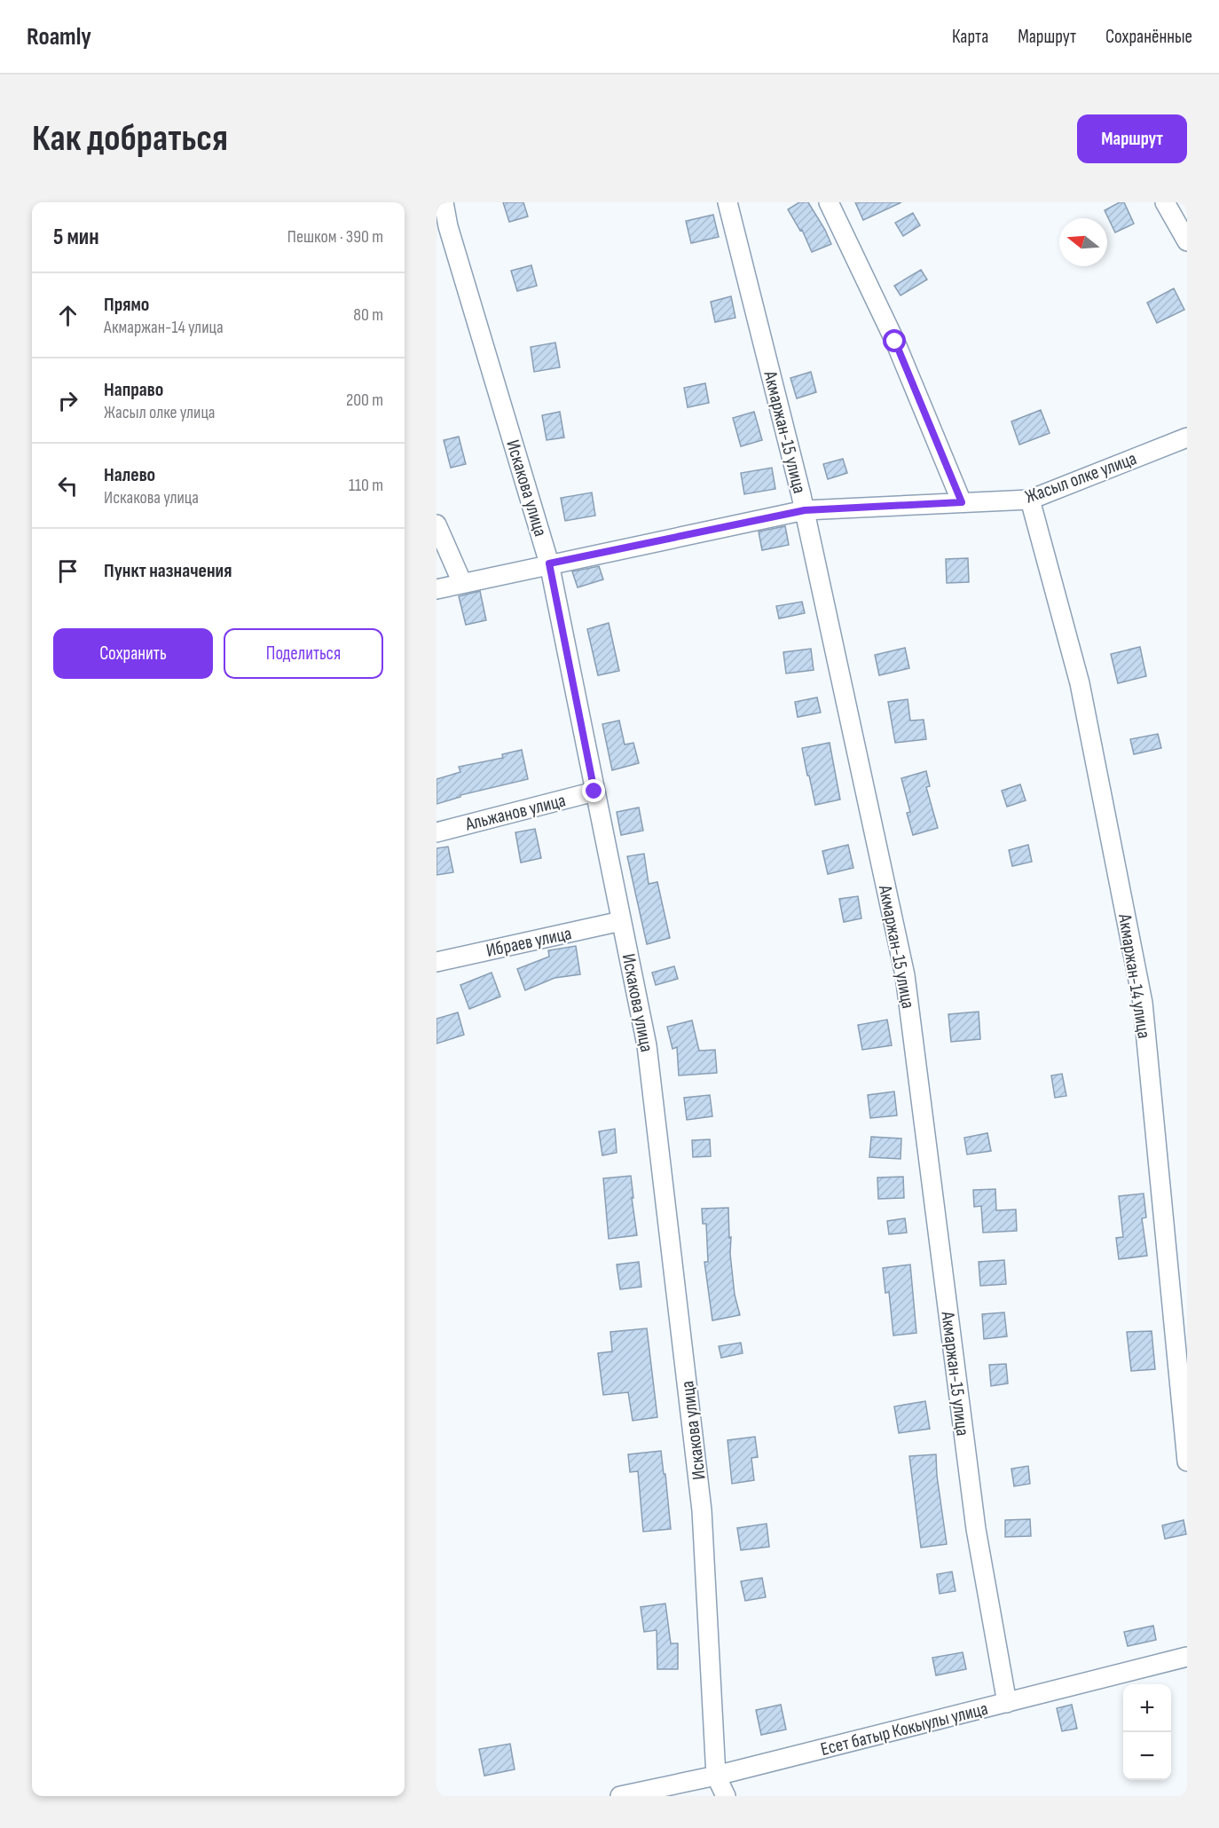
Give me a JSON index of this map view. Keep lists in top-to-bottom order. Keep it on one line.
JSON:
{"streets":{"street":["Акмаржан-15 улица","Жасыл олке улица","Искакова улица","Альжанов улица","Ибраев улица","Акмаржан-14 улица","Есет батыр Кокыулы улица"]},"crossings":[["Акмаржан-15 улица","Жасыл олке улица"],["Акмаржан-15 улица","Есет батыр Кокыулы улица"],["Жасыл олке улица","Искакова улица"],["Жасыл олке улица","Акмаржан-14 улица"],["Искакова улица","Альжанов улица"],["Искакова улица","Ибраев улица"],["Искакова улица","Есет батыр Кокыулы улица"]],"north":"left","page":{"header":"Roamly","nav":["Карта","Маршрут","Сохранённые"],"buttons":["Маршрут",["Сохранить","Поделиться"]],"title":"Как добраться","heading":["5 мин","Пешком · 390 m"],"list":[["Прямо","Акмаржан-14 улица","80 m"],["Направо","Жасыл олке улица","200 m"],["Налево","Искакова улица","110 m"],"Пункт назначения"],"map_buttons":["+","−"]}}
